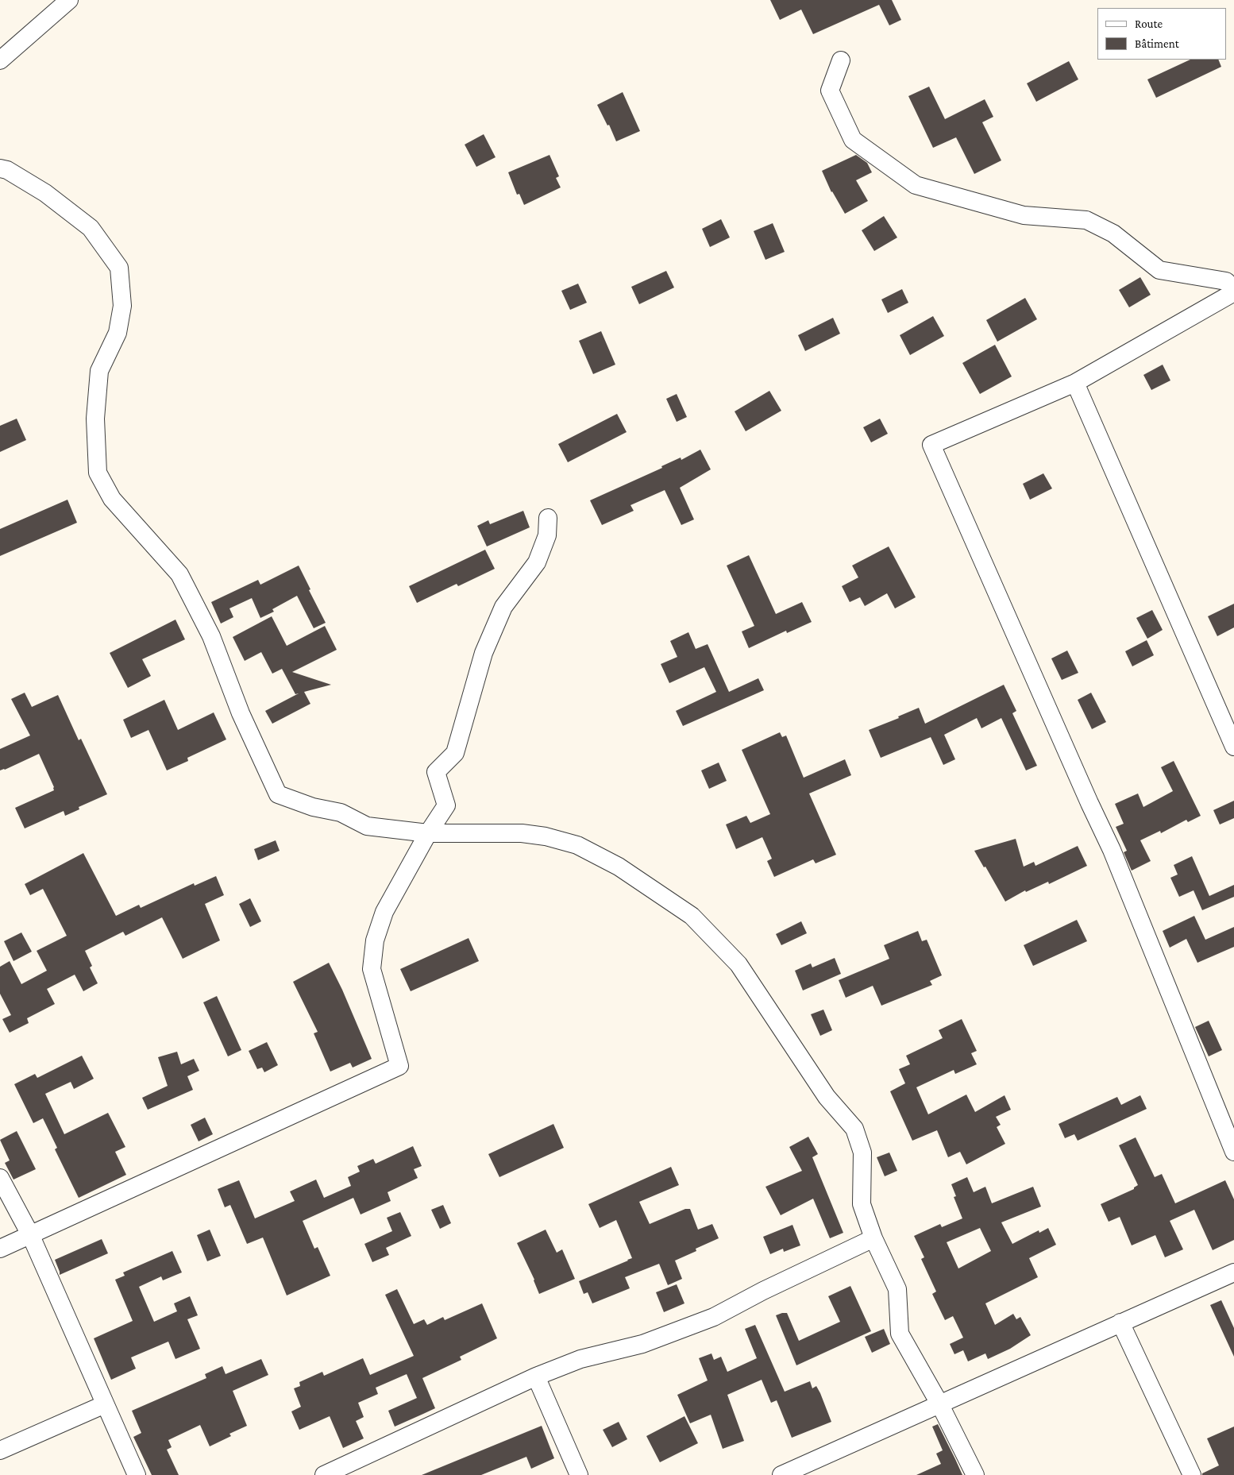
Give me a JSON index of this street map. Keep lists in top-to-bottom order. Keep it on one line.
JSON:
{"legend":["Route","Bâtiment"]}
